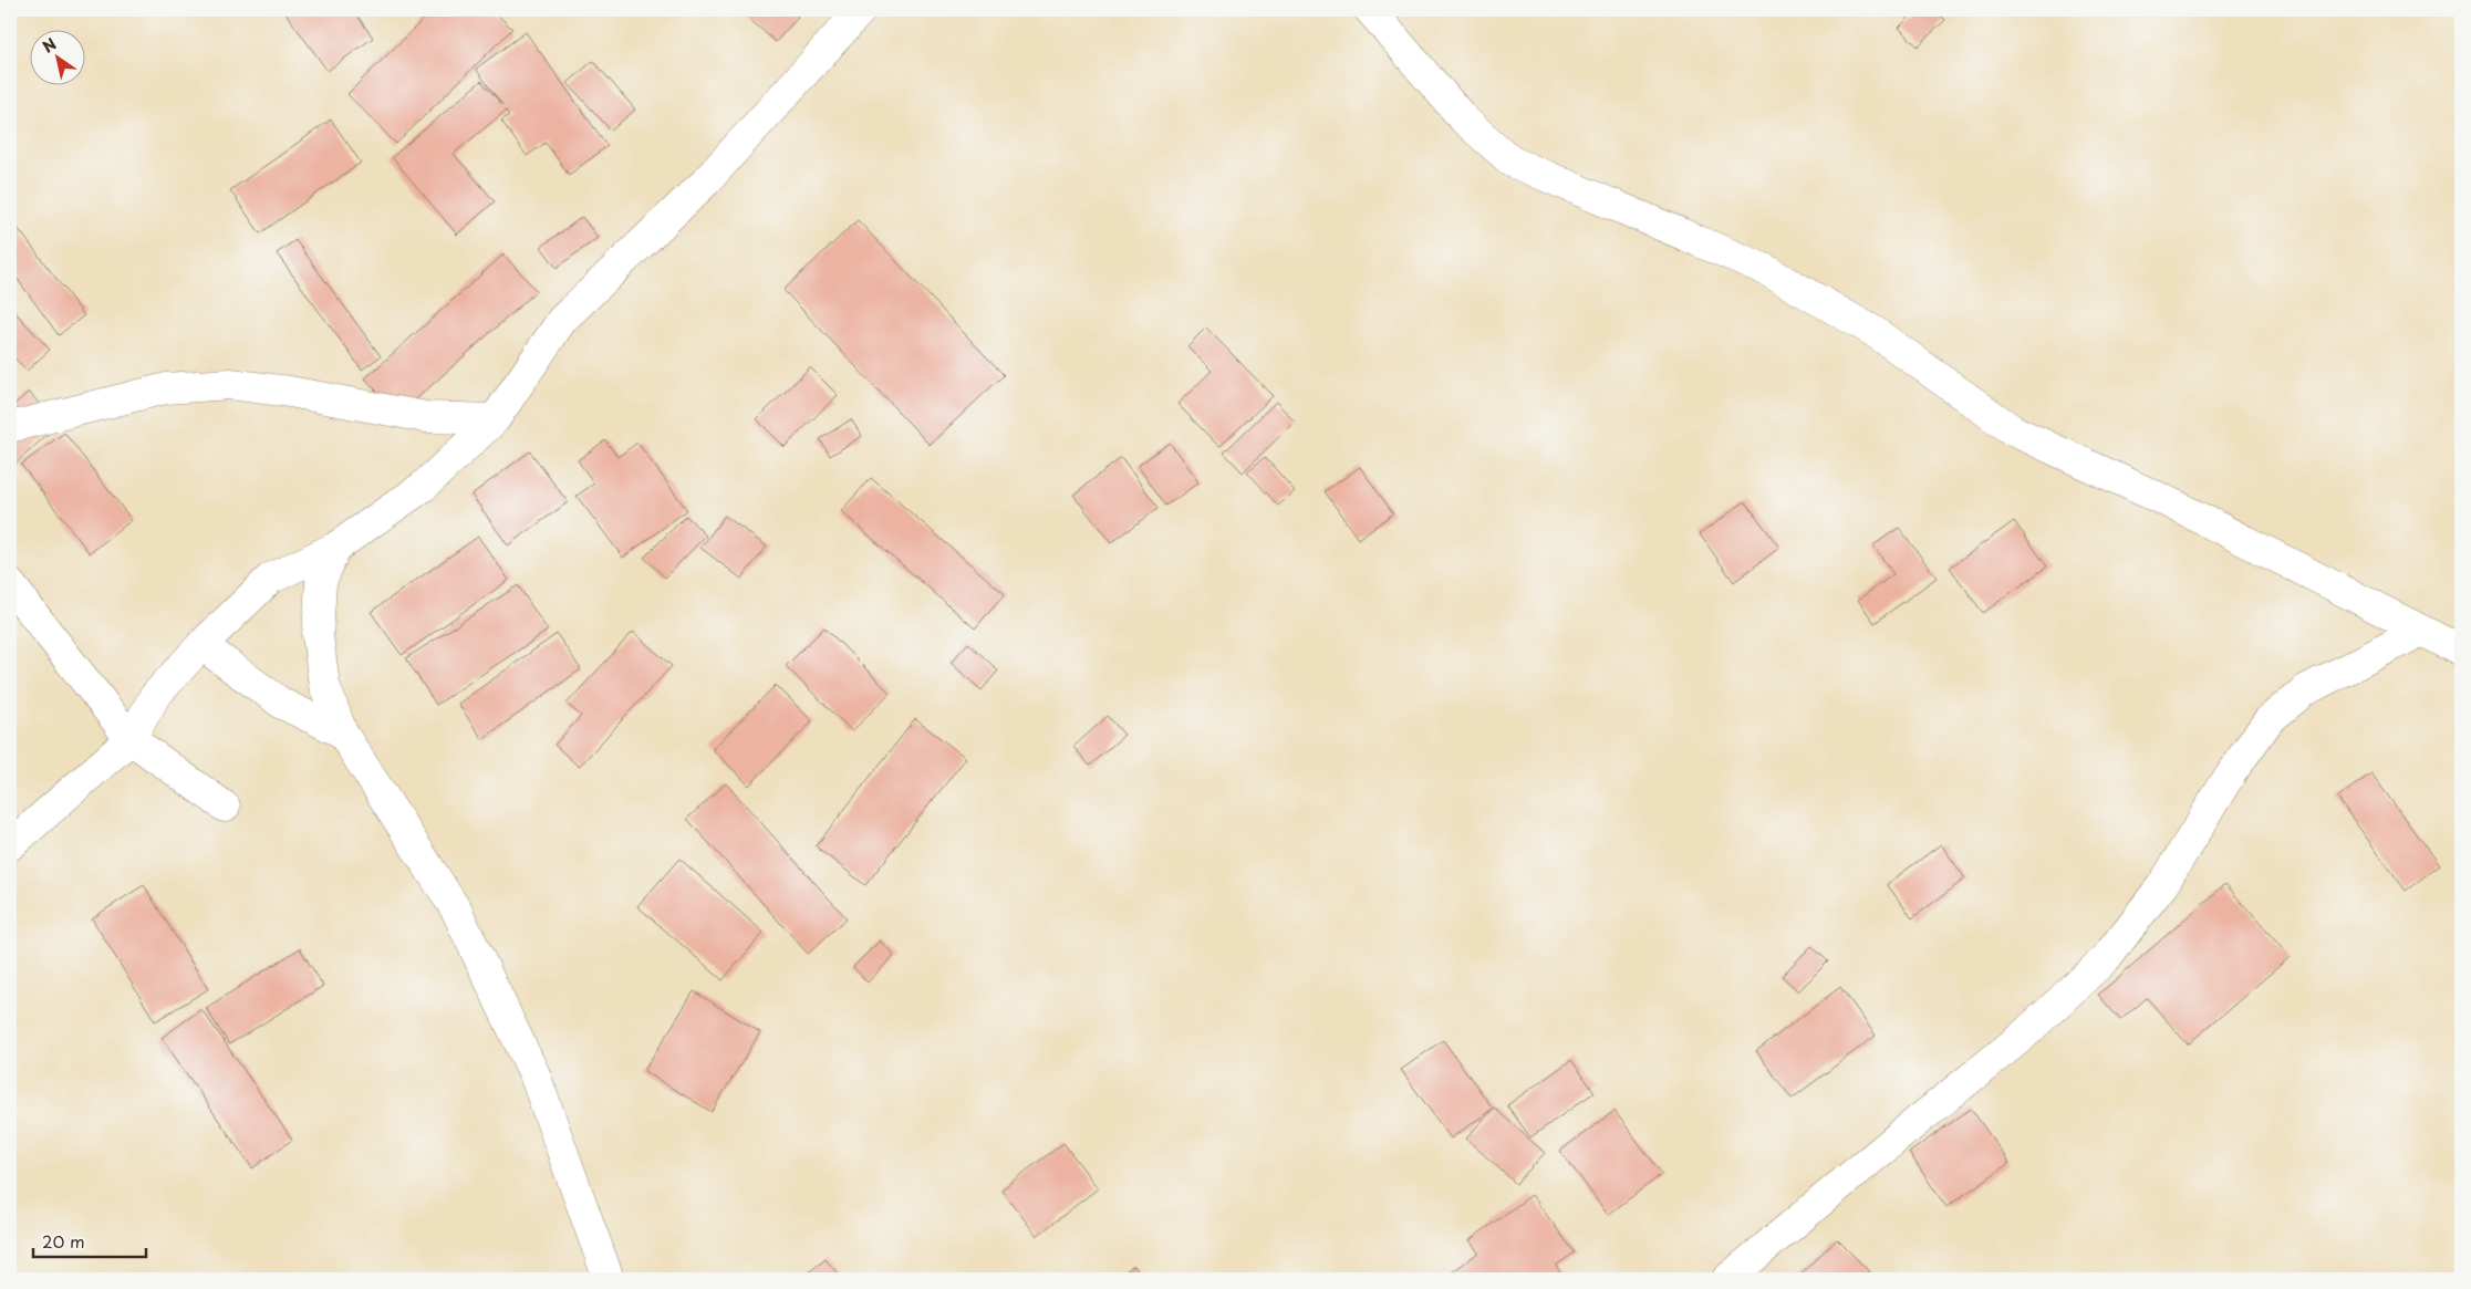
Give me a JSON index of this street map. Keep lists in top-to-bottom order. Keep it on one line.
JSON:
{"scale_bar":"20 m","north":"top left"}
